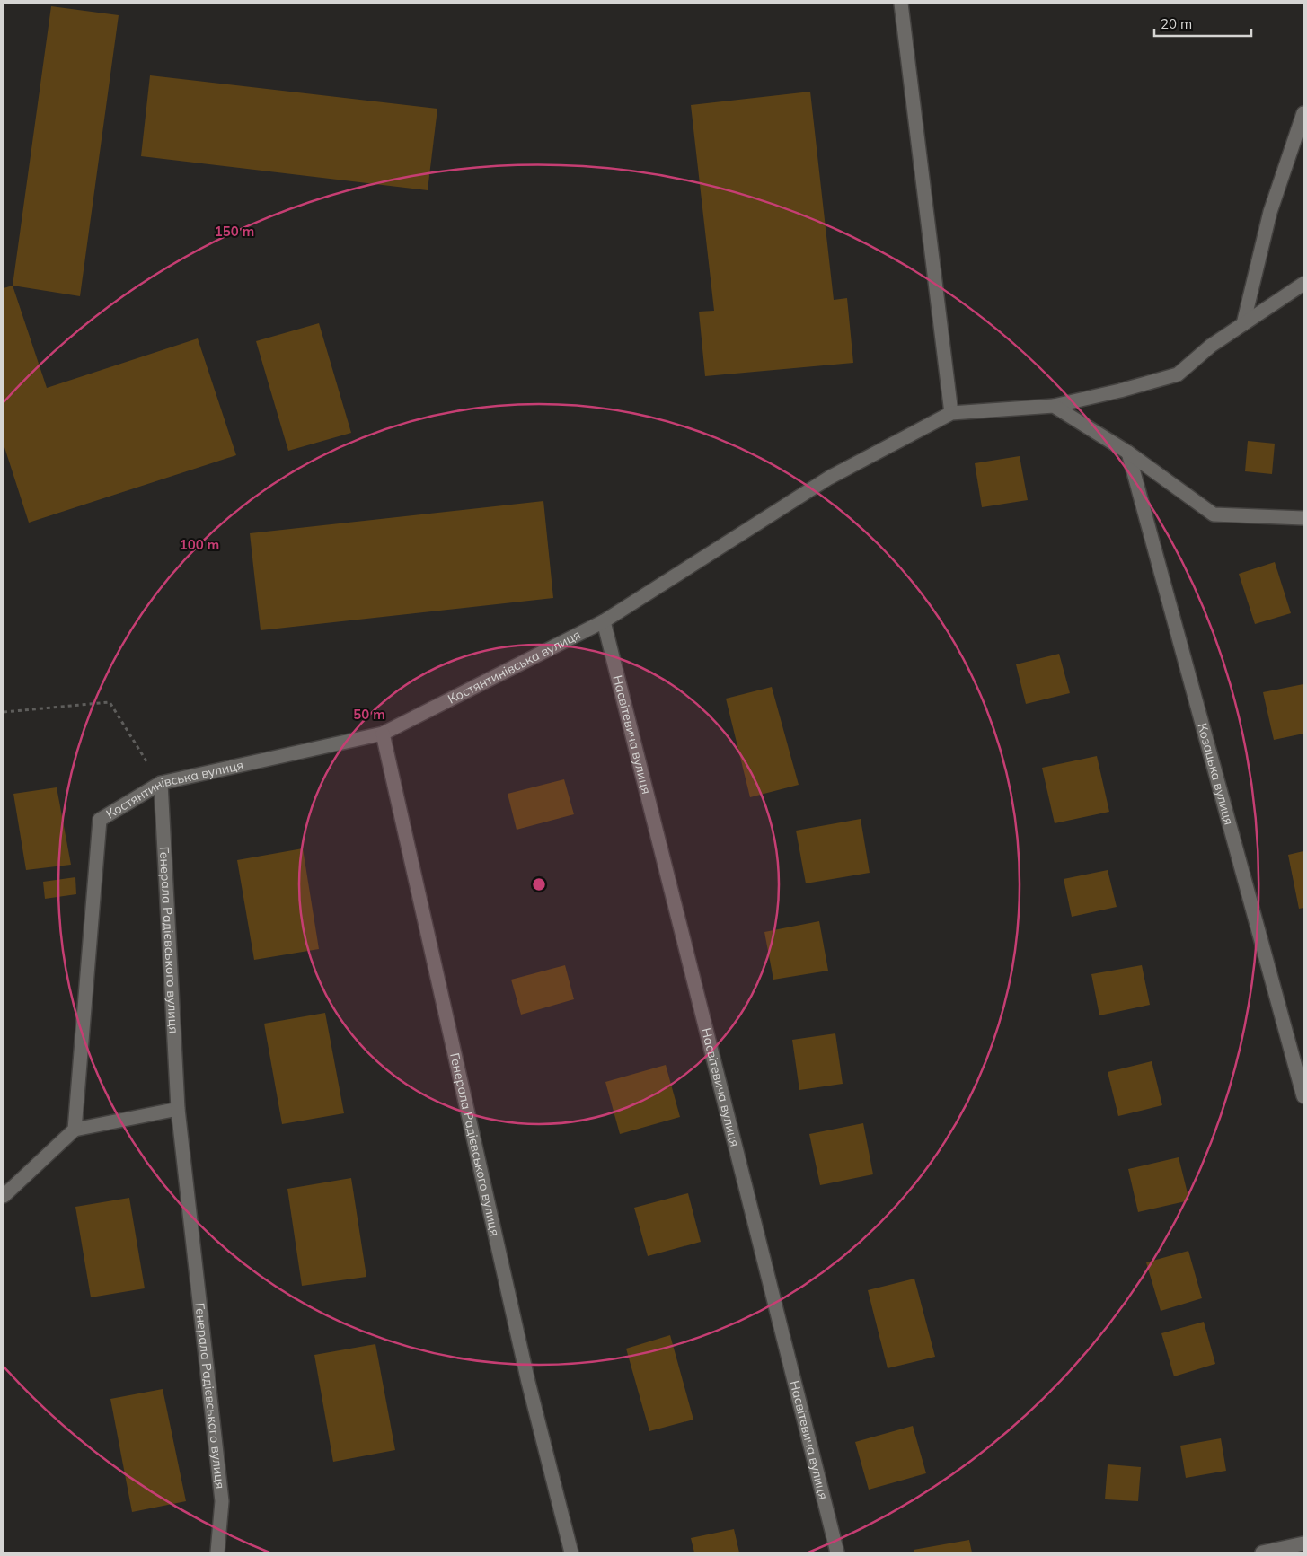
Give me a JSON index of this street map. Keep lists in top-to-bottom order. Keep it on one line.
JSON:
{"streets":{"street":["Костянтинівська вулиця","Насвітевича вулиця","Козацька вулиця","Генерала Радієвського вулиця"]},"crossings":[["Костянтинівська вулиця","Насвітевича вулиця"],["Костянтинівська вулиця","Генерала Радієвського вулиця"]],"scale_bar":"20 m","rings":["150 m","100 m","50 m"]}
